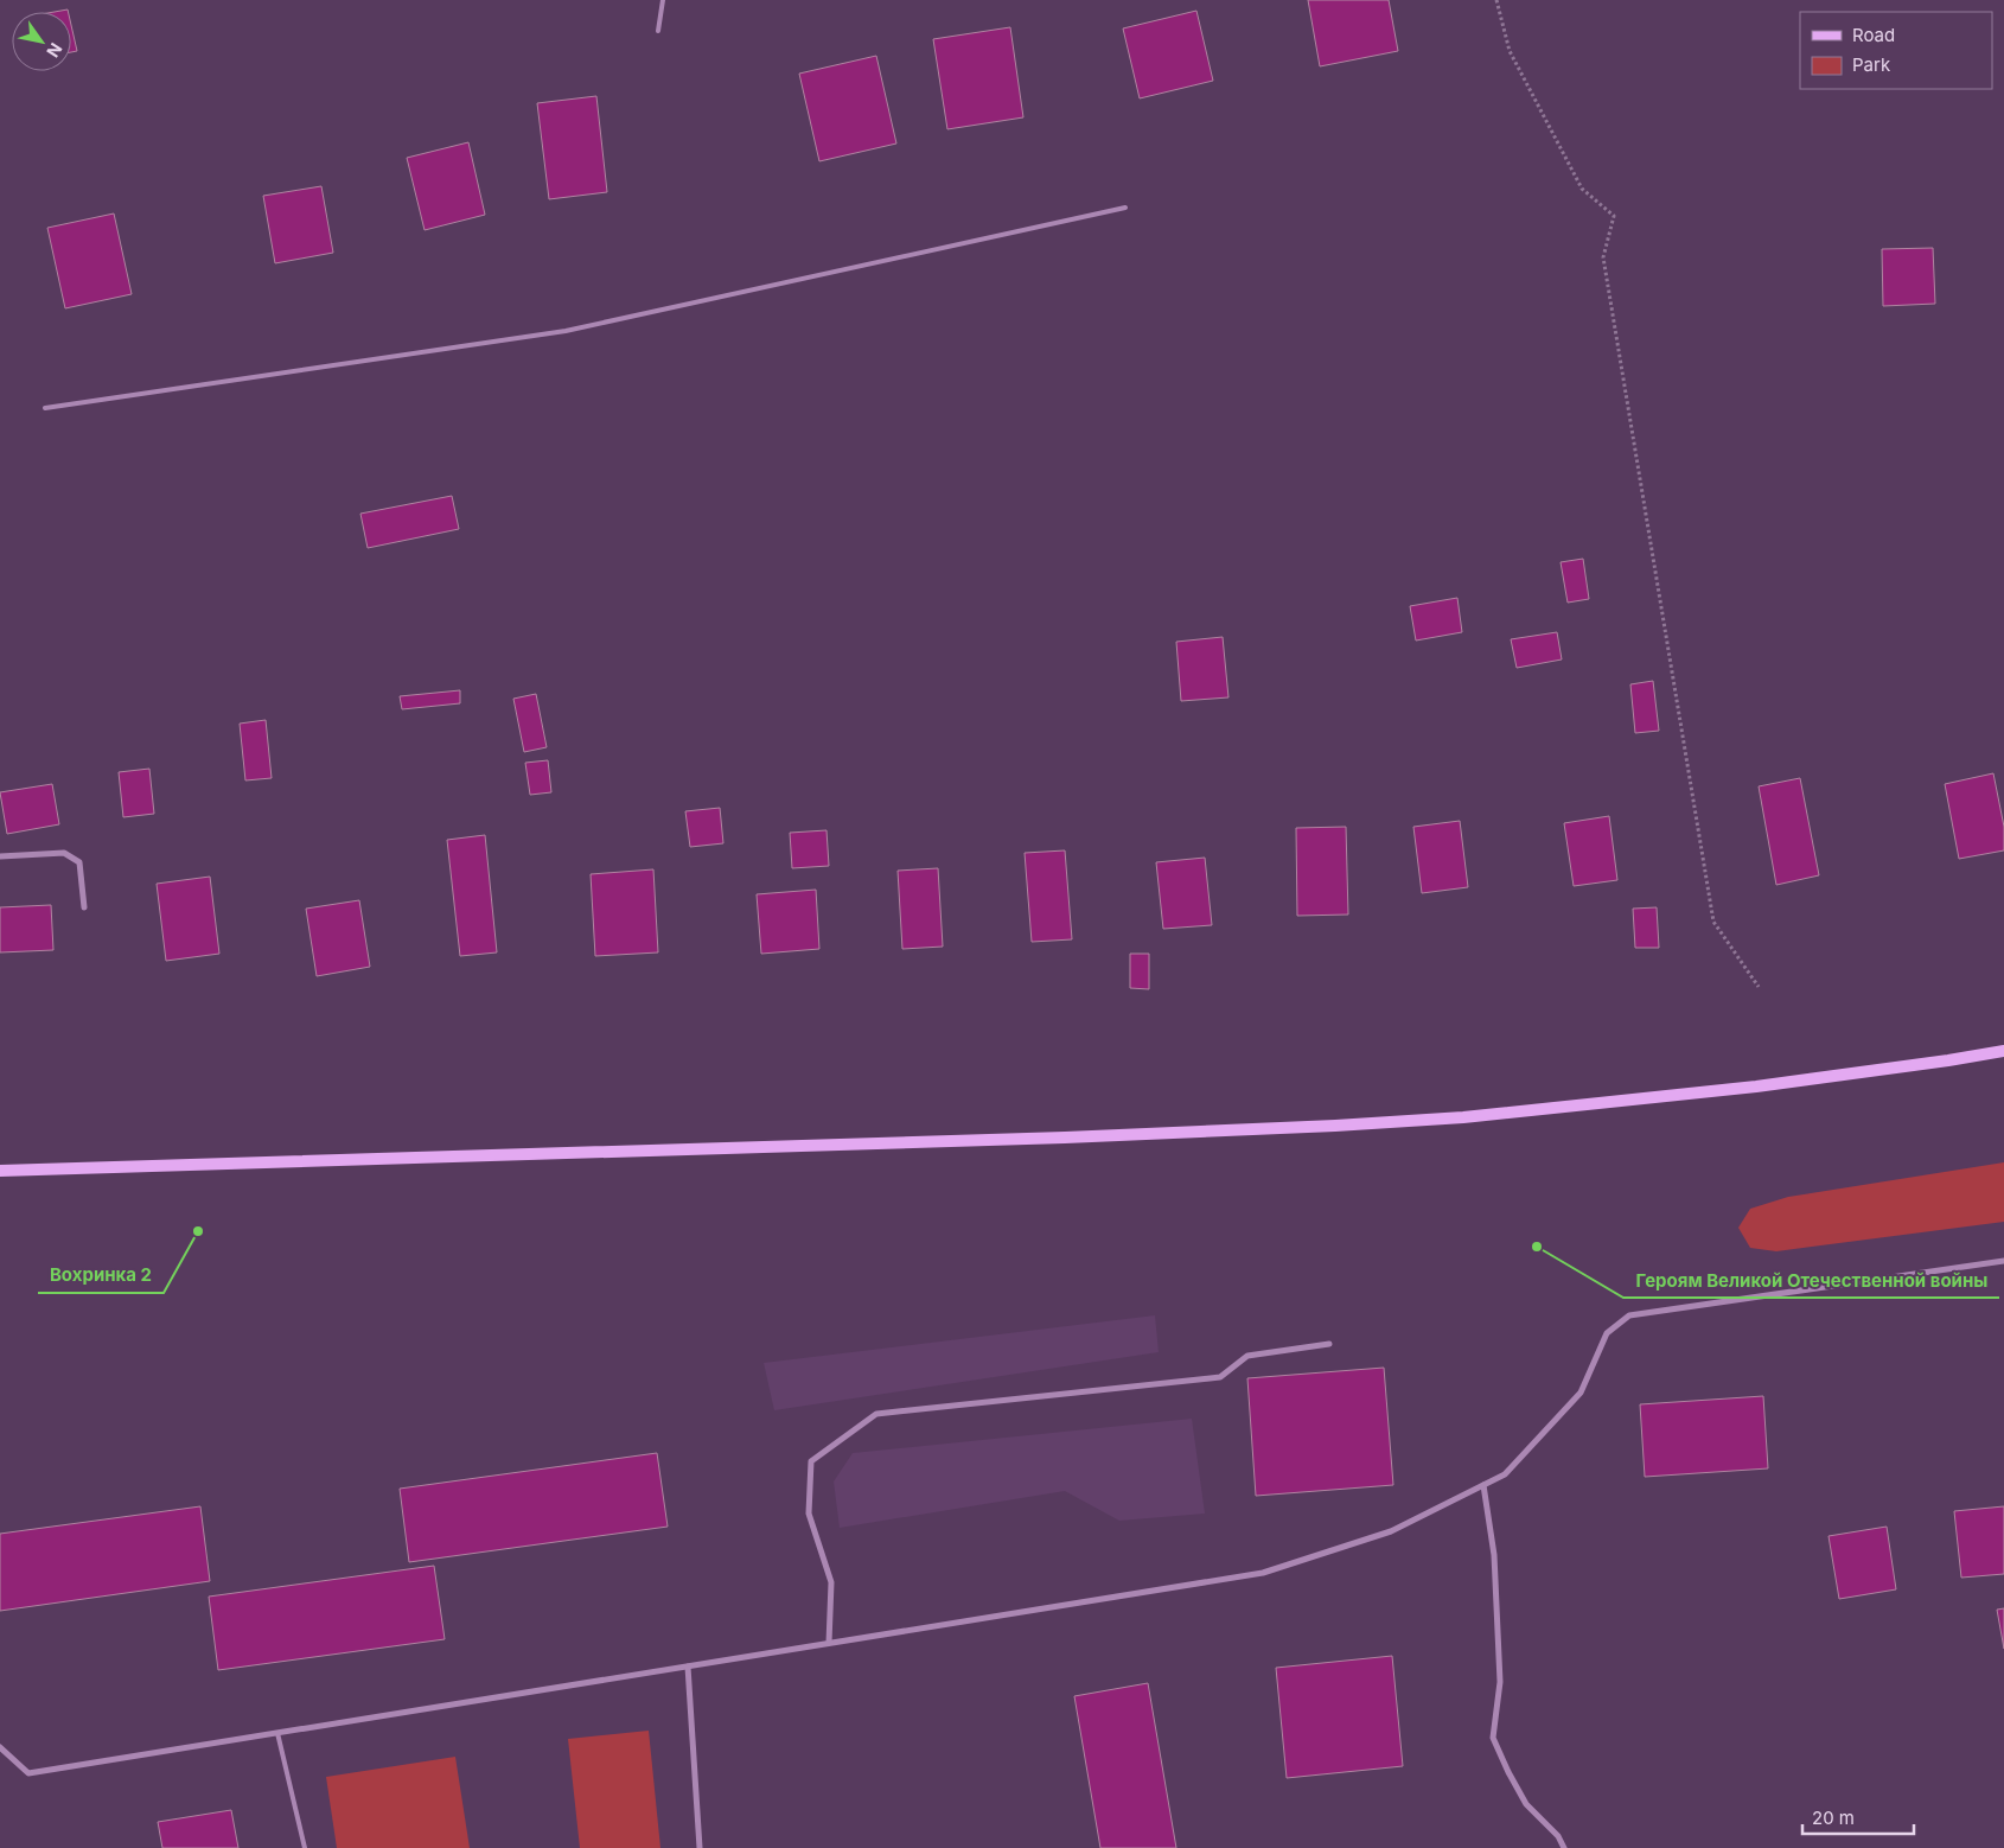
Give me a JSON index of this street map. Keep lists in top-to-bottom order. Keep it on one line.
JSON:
{"places":["Вохринка 2","Героям Великой Отечественной войны"],"legend":["Road","Park"],"scale_bar":"20 m","north":"bottom right"}
